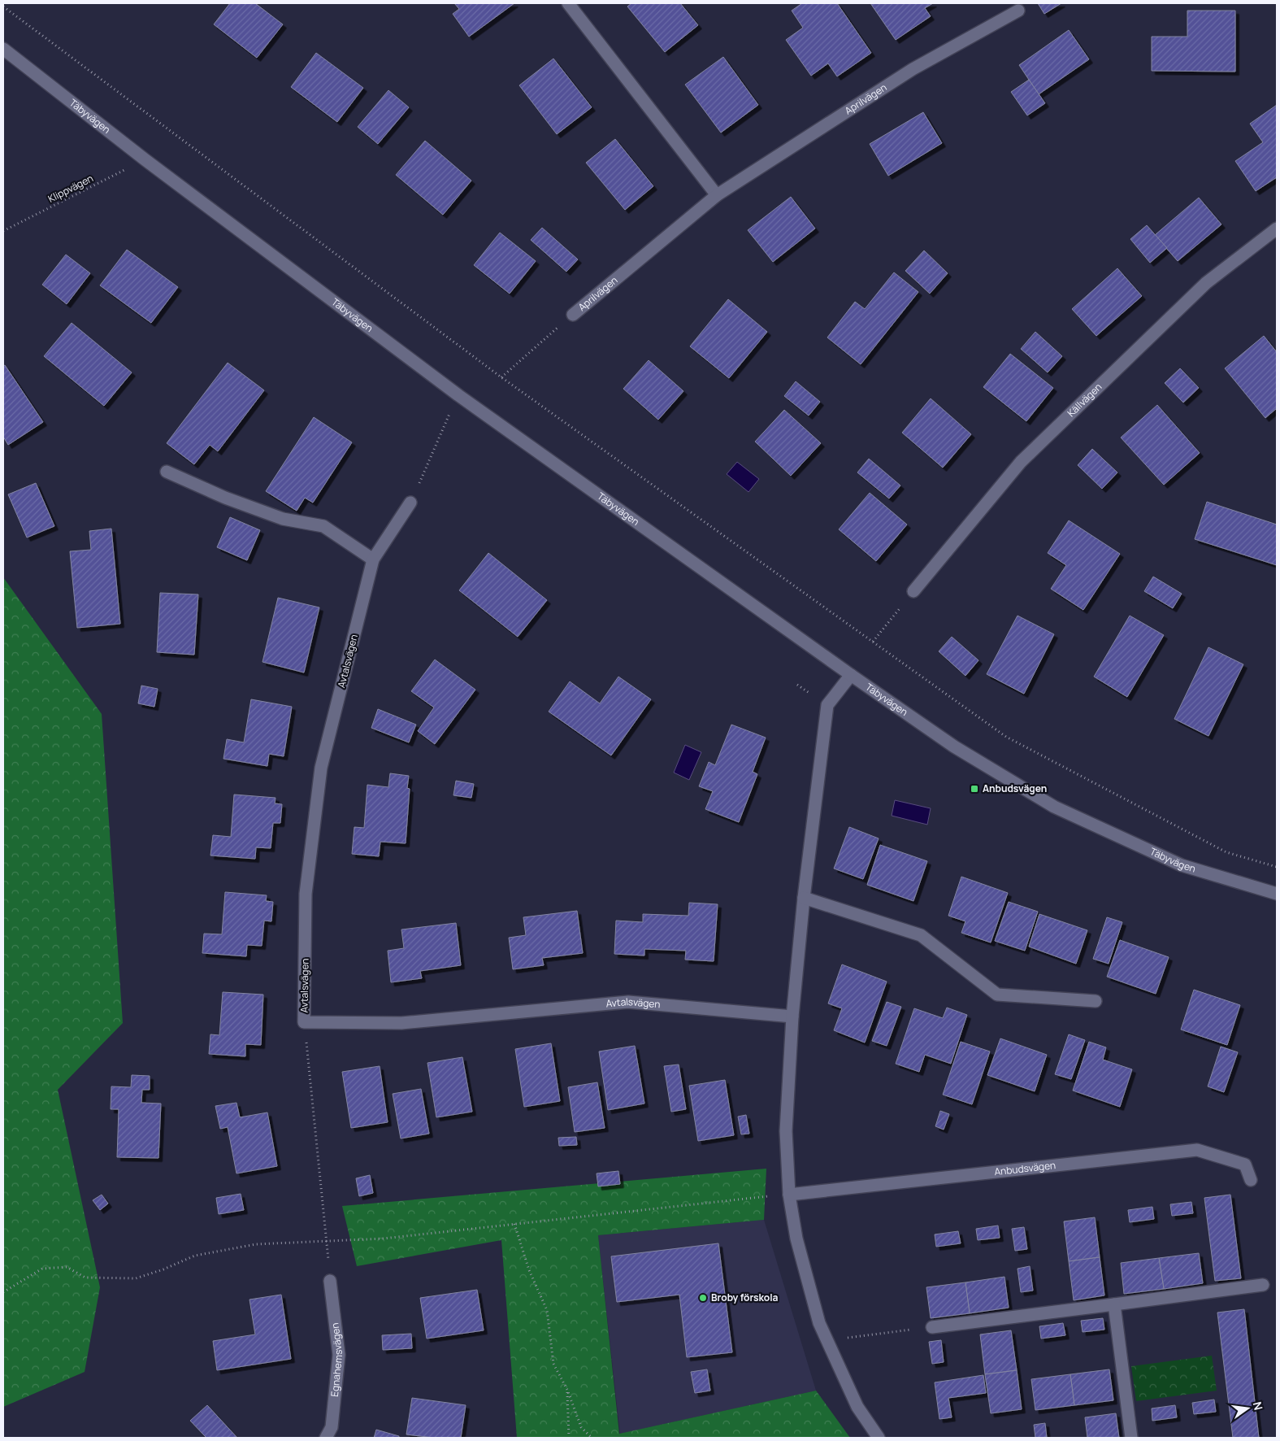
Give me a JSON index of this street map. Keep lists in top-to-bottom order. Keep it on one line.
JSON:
{"streets":{"street":["Aprilvägen","Täbyvägen","Källvägen","Avtalsvägen","Anbudsvägen","Egnahemsvägen"],"path":["Klippvägen"]},"crossings":[["Täbyvägen","Klippvägen"]],"places":{"transit":["Anbudsvägen"],"other":["Broby förskola"]},"north":"right"}
